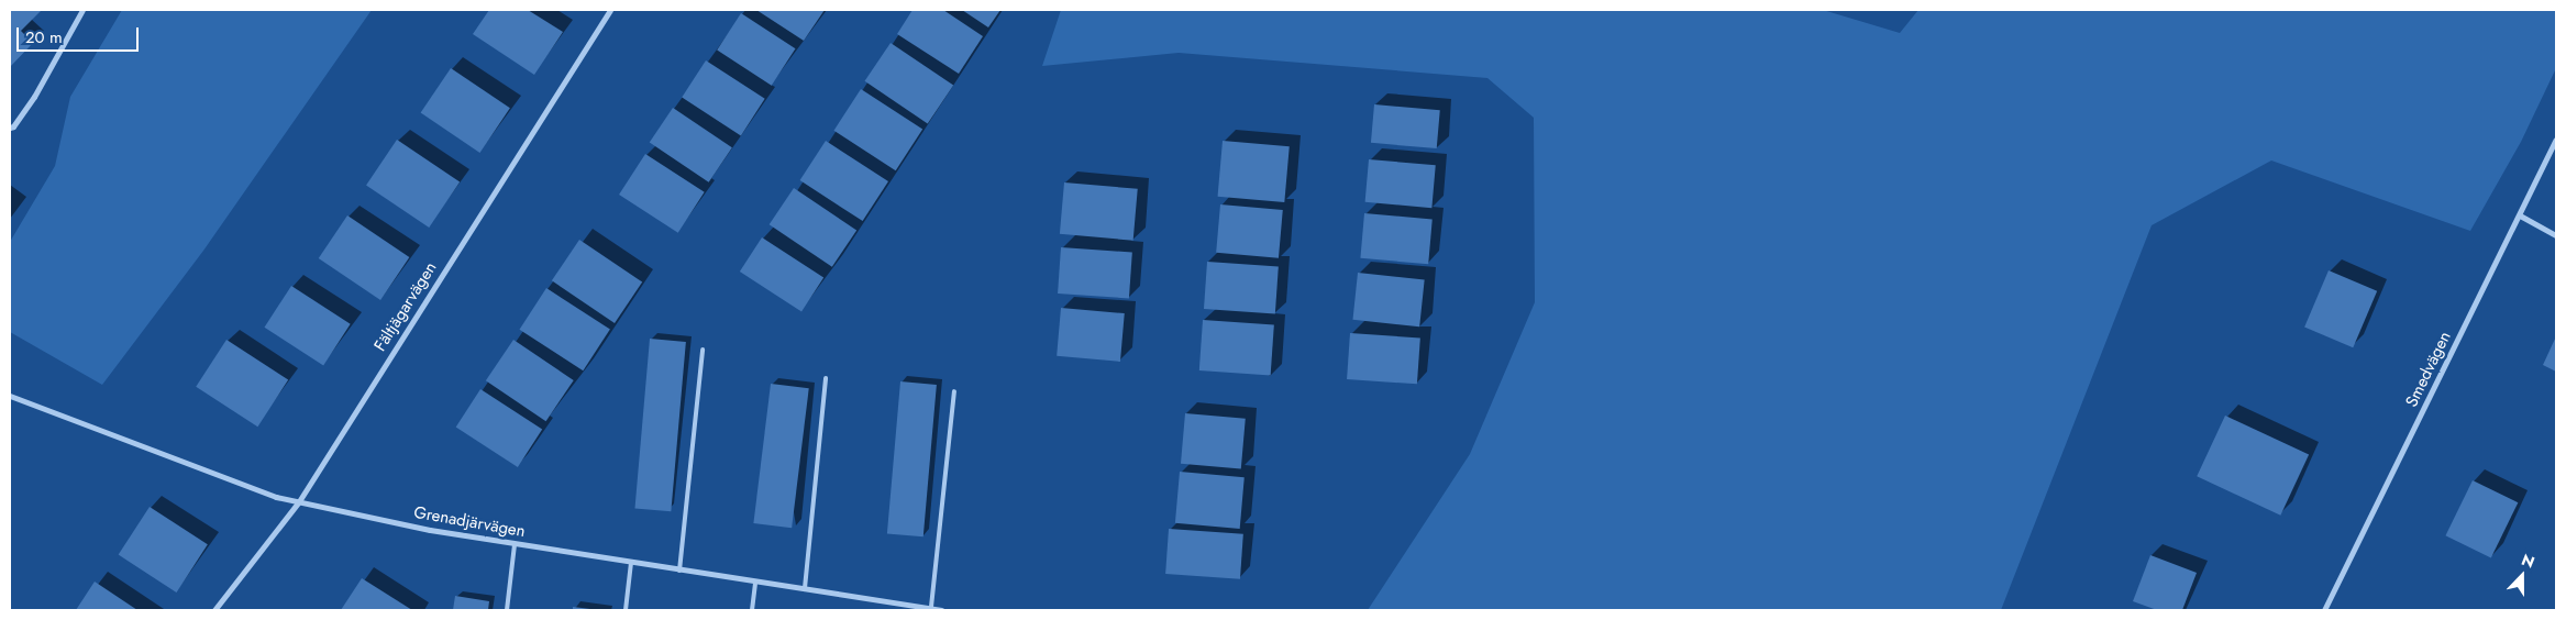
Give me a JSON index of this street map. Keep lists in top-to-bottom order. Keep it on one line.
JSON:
{"streets":{"street":["Fältjägarvägen","Smedvägen","Grenadjärvägen"]},"crossings":[["Fältjägarvägen","Grenadjärvägen"]],"scale_bar":"20 m","north":"top"}
